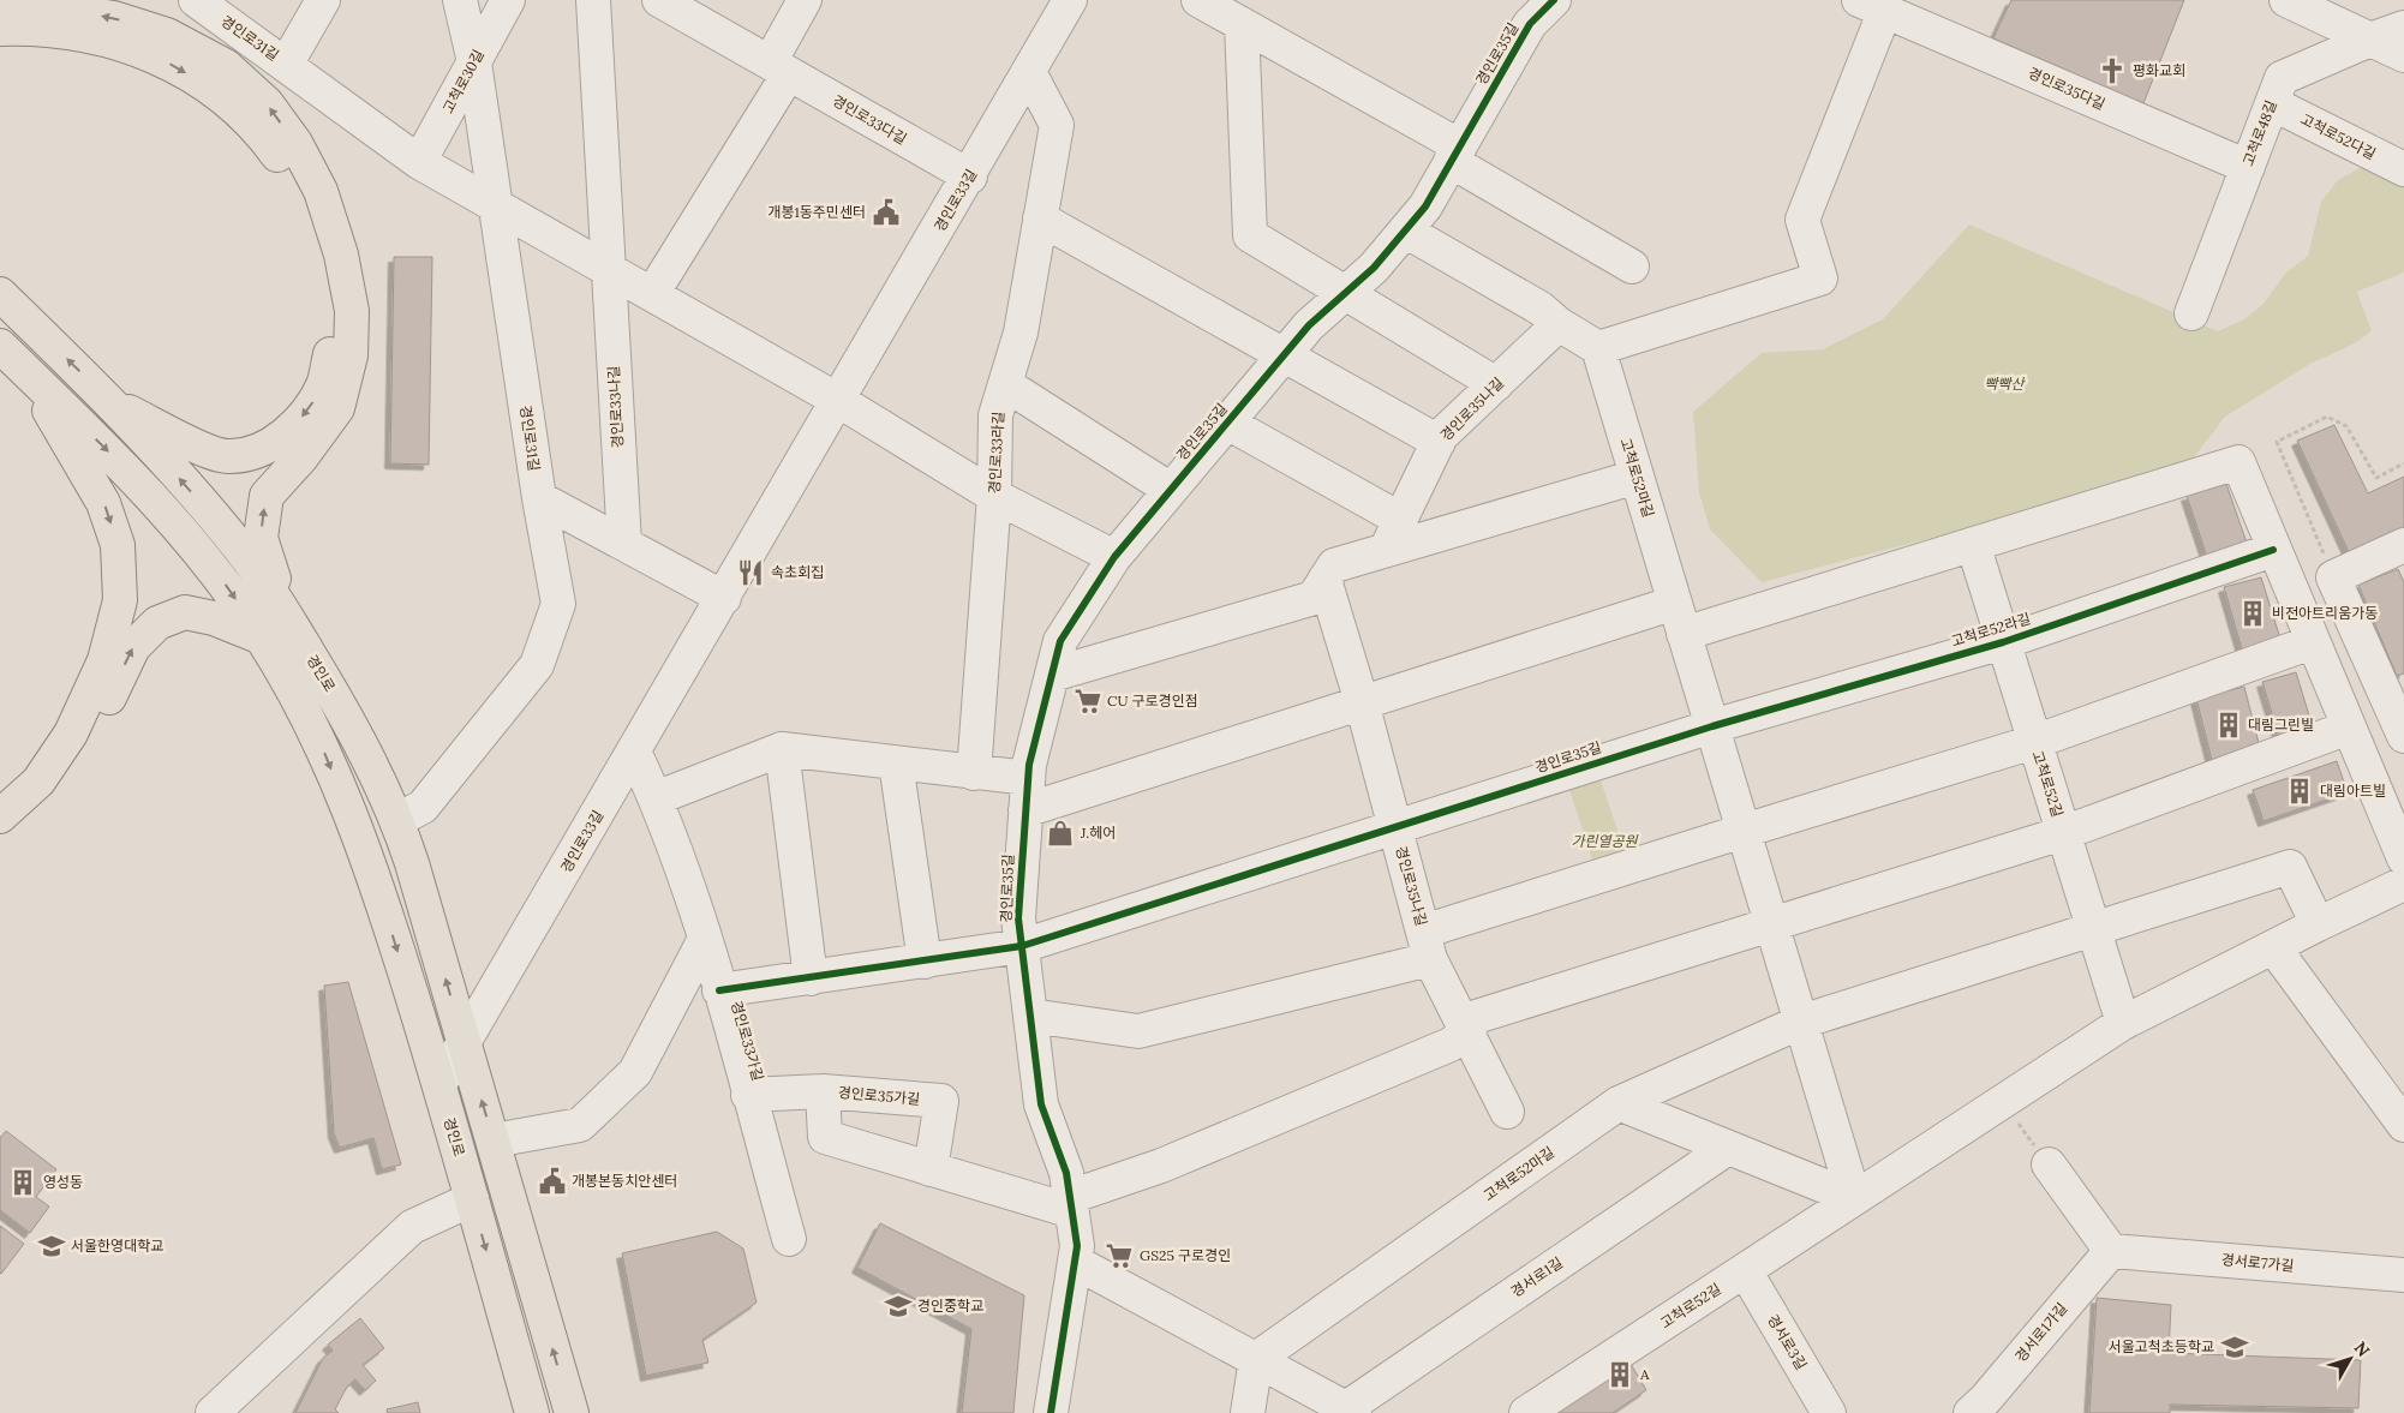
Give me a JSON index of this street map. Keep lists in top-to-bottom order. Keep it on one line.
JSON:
{"streets":{"main road":["경인로"],"street":["경인로31길","경인로35길","고척로30길","경인로35다길","경인로33다길","고척로48길","고척로52다길","경인로33길","경인로33나길","경인로35나길","경인로33라길","고척로52마길","고척로52라길","고척로52길","경인로33가길","경인로35가길","경서로7가길","경서로1길","경서로1가길","경서로3길"]},"crossings":[["경인로31길","고척로30길"],["경인로31길","경인로"],["경인로35길","경인로35나길"],["경인로35길","고척로52마길"],["경인로35길","고척로52라길"],["경인로35길","경인로33가길"],["경인로35길","경서로1길"],["경인로35다길","고척로48길"],["경인로35다길","고척로52마길"],["경인로33다길","경인로33길"],["고척로48길","고척로52다길"],["경인로33길","경인로33라길"],["경인로33길","경인로"],["경인로33길","경인로33가길"],["고척로52마길","고척로52라길"],["고척로52마길","고척로52길"],["고척로52마길","경서로1길"],["고척로52라길","고척로52길"],["고척로52길","경서로3길"],["경인로33가길","경인로35가길"],["경서로7가길","경서로1가길"]],"parks":["빡빡산","가린열공원"],"places":{"church":["평화교회"],"public building":["개봉1동주민센터","개봉본동치안센터"],"restaurant":["속초회집"],"building":["비전아트리움가동","대림그린빌","대림아트빌","영성동","A"],"supermarket":["CU 구로경인점","GS25 구로경인"],"shop":["J.헤어"],"school or university":["서울한영대학교","경인중학교","서울고척초등학교"]},"north":"top right"}
